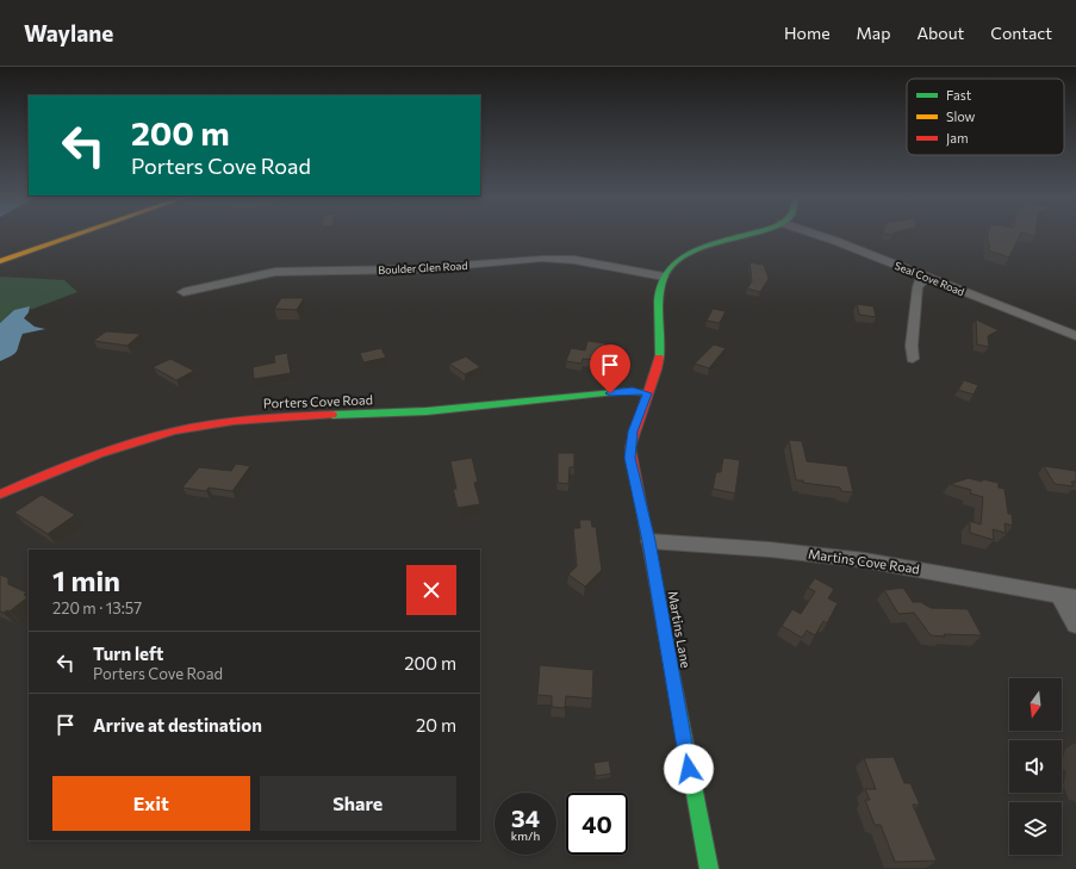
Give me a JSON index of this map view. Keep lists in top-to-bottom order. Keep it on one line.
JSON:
{"streets":{"street":["Boulder Glen Road","Seal Cove Road","Porters Cove Road","Martins Cove Road","Martins Lane"]},"crossings":[["Boulder Glen Road","Martins Lane"],["Porters Cove Road","Martins Lane"],["Martins Cove Road","Martins Lane"]],"legend":["Fast","Slow","Jam"],"north":"bottom","page":{"header":"Waylane","nav":["Home","Map","About","Contact"],"turn":["200 m","Porters Cove Road"],"heading":["1 min","220 m · 13:57"],"list":[{"name":"Turn left","note":"Porters Cove Road","value":"200 m"},{"name":"Arrive at destination","value":"20 m"}],"buttons":["Exit","Share"],"speed":"34 km/h","limit":"40"}}
